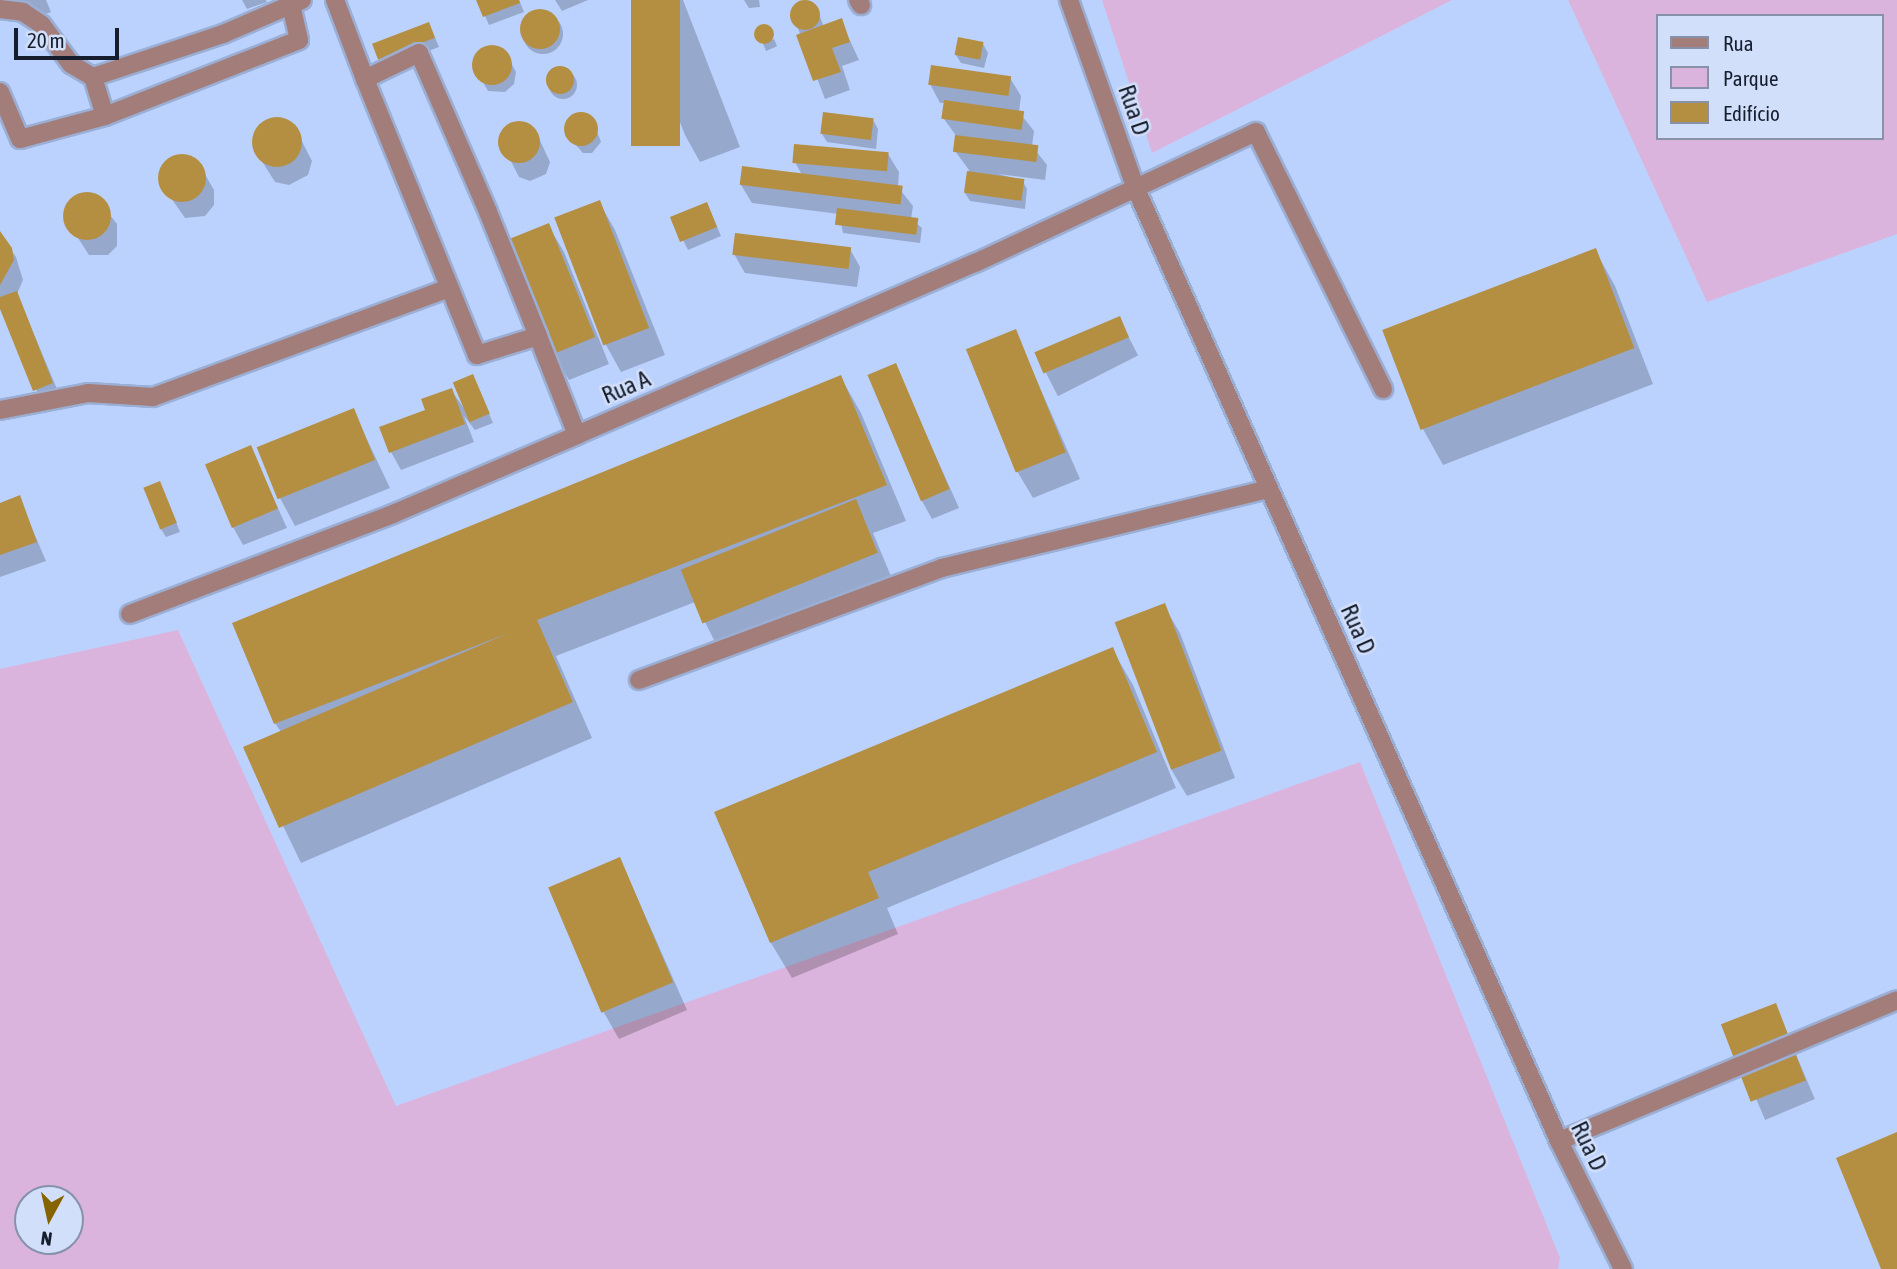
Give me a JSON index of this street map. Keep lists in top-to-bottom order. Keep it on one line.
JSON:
{"streets":{"street":["Rua D","Rua A"]},"crossings":[["Rua D","Rua A"]],"legend":["Rua","Parque","Edifício"],"scale_bar":"20 m","north":"bottom"}
